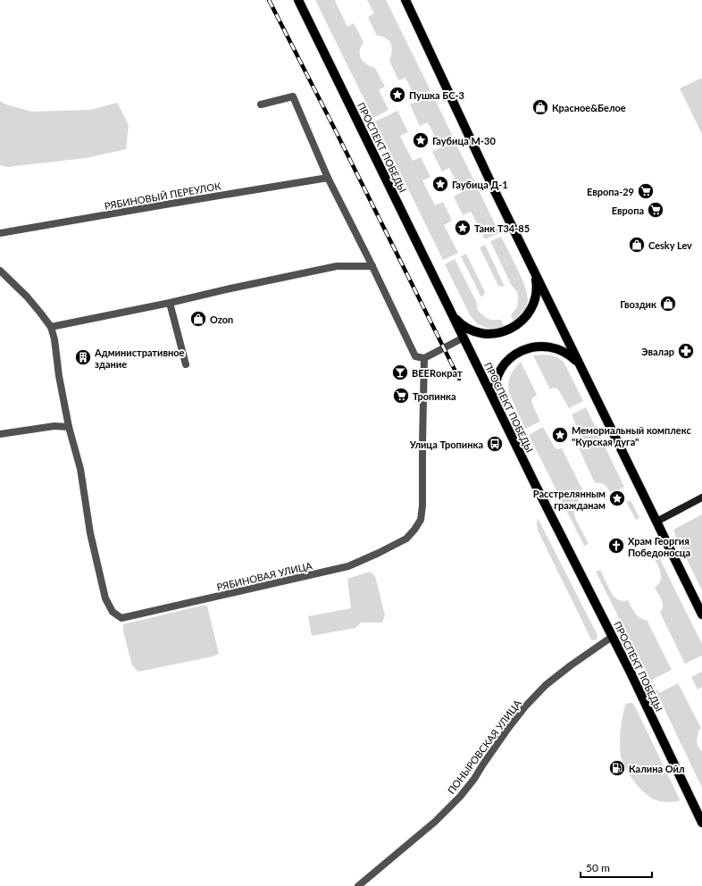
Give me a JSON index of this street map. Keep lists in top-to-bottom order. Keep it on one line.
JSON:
{"streets":{"main road":["ПРОСПЕКТ ПОБЕДЫ"],"street":["РЯБИНОВЫЙ ПЕРЕУЛОК","РЯБИНОВАЯ УЛИЦА","ПОНЫРОВСКАЯ УЛИЦА"]},"crossings":[["ПРОСПЕКТ ПОБЕДЫ","ПОНЫРОВСКАЯ УЛИЦА"]],"places":{"place":["Пушка БС-3","Гаубица М-30","Гаубица Д-1","Танк Т34-85","Мемориальный комплекс \"Курская дуга\"","Расстрелянным гражданам"],"shop":["Красное&Белое","Cesky Lev","Гвоздик","Ozon"],"supermarket":["Европа-29","Европа","Тропинка"],"pharmacy":["Эвалар"],"building":["Административное здание"],"bar":["BEERократ"],"bus stop":["Улица Тропинка"],"church":["Храм Георгия Победоносца"],"fuel station":["Калина Ойл"]},"scale_bar":"50 m"}
